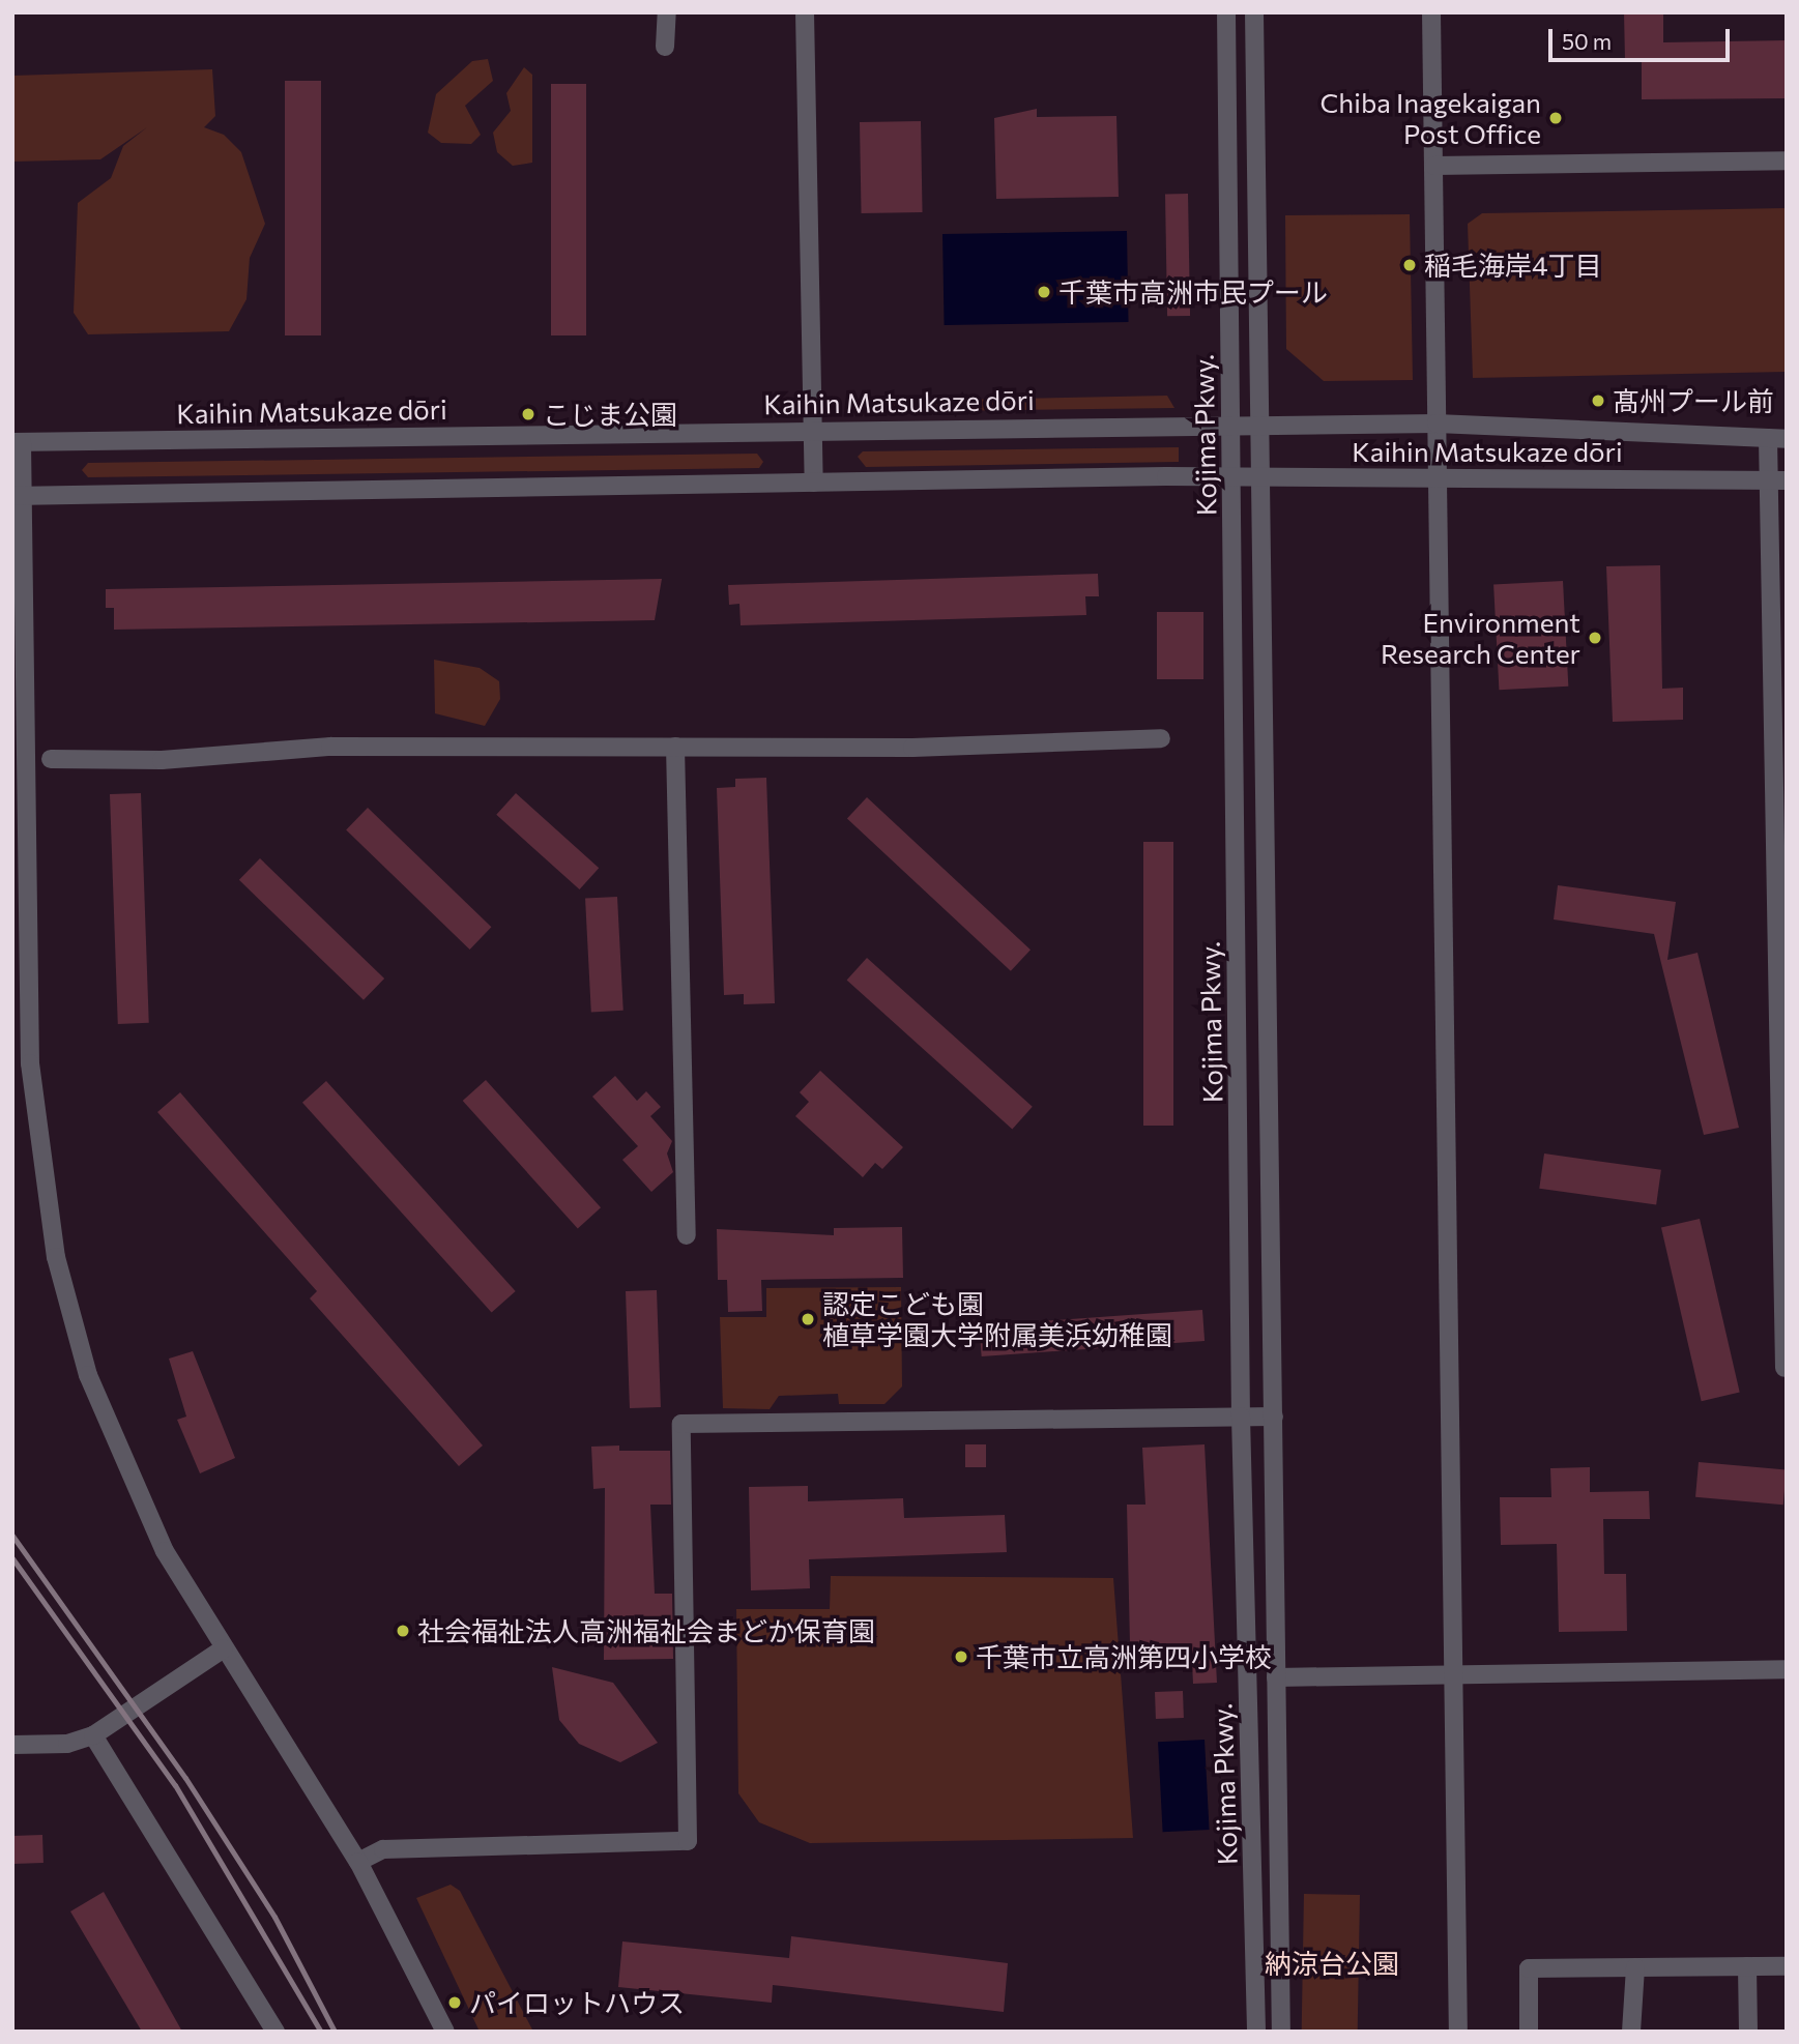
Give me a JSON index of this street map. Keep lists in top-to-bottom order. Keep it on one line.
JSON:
{"streets":{"street":["Kaihin Matsukaze dōri","Kojima Pkwy."]},"crossings":[["Kaihin Matsukaze dōri","Kojima Pkwy."]],"parks":["納涼台公園"],"places":["Chiba Inagekaigan Post Office","稲毛海岸4丁目","千葉市高洲市民プール","髙州プール前","こじま公園","Environment Research Center","認定こども園 植草学園大学附属美浜幼稚園","社会福祉法人高洲福祉会まどか保育園","千葉市立高洲第四小学校","パイロットハウス"],"scale_bar":"50 m"}
